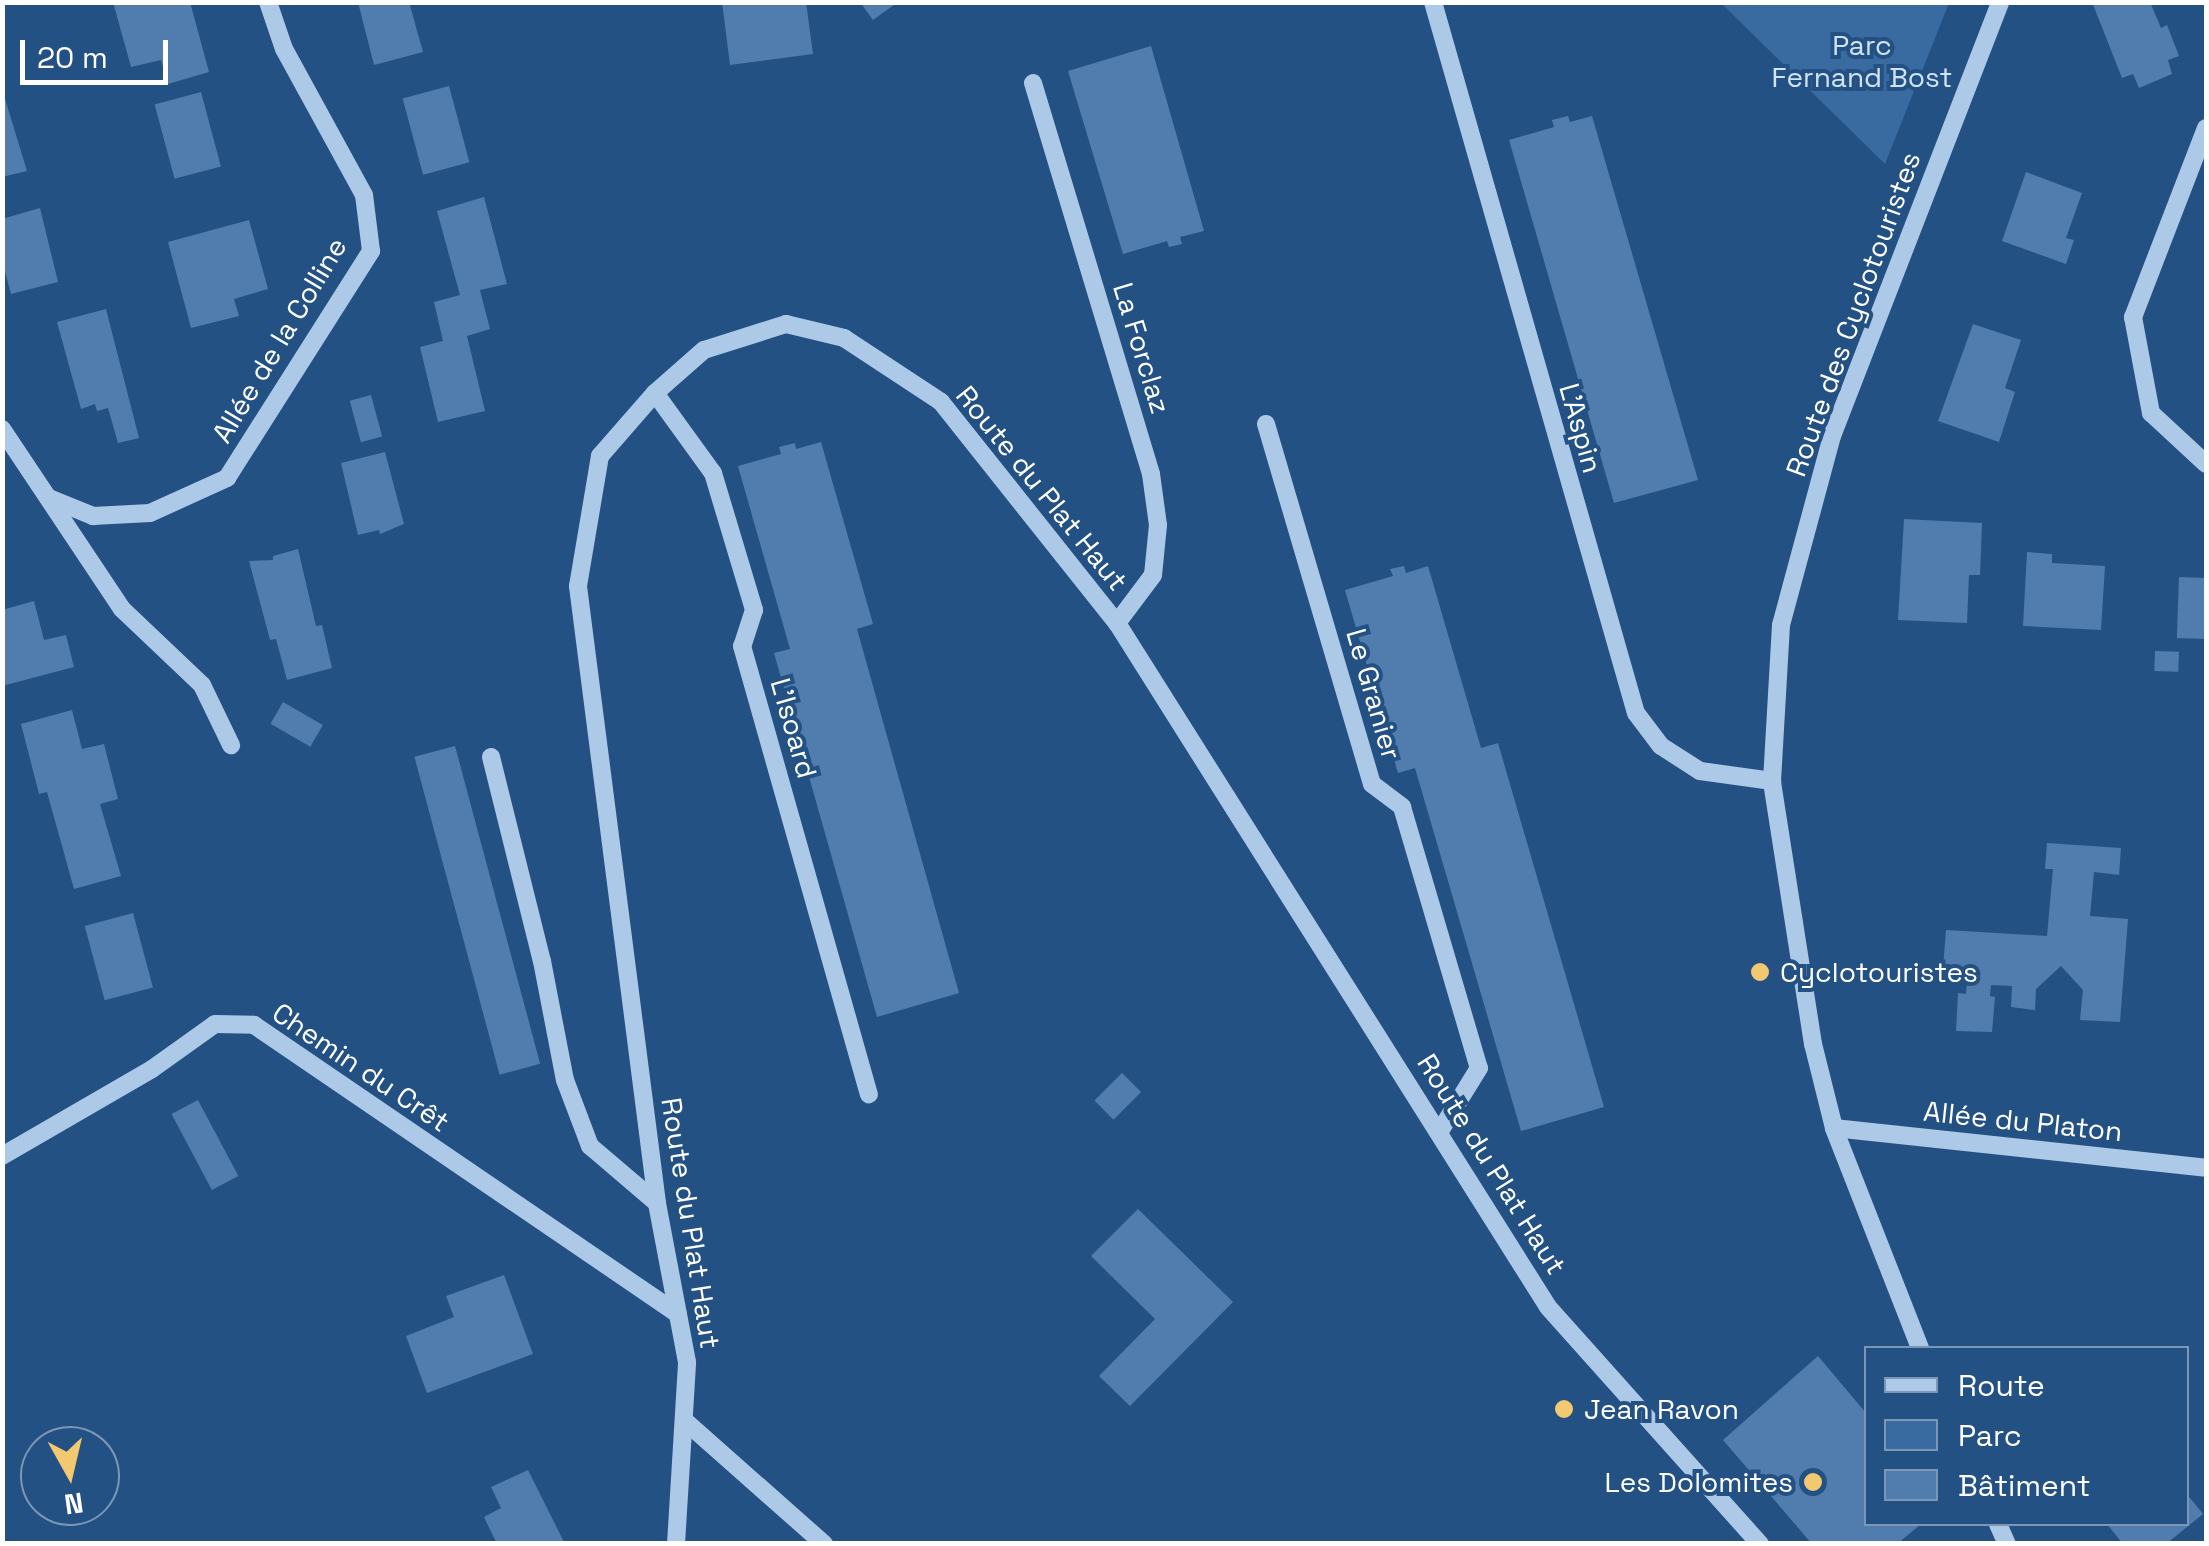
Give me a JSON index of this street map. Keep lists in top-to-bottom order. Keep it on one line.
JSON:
{"streets":{"street":["Route des Cyclotouristes","Allée de la Colline","La Forclaz","L'Aspin","Route du Plat Haut","Le Granier","L'Isoard","Chemin du Crêt","Allée du Platon"]},"crossings":[["Route des Cyclotouristes","L'Aspin"],["Route des Cyclotouristes","Allée du Platon"],["La Forclaz","Route du Plat Haut"],["Route du Plat Haut","Le Granier"],["Route du Plat Haut","L'Isoard"],["Route du Plat Haut","Chemin du Crêt"]],"parks":["Parc Fernand Bost"],"places":["Cyclotouristes","Jean Ravon","Les Dolomites"],"legend":["Route","Parc","Bâtiment"],"scale_bar":"20 m","north":"bottom"}
